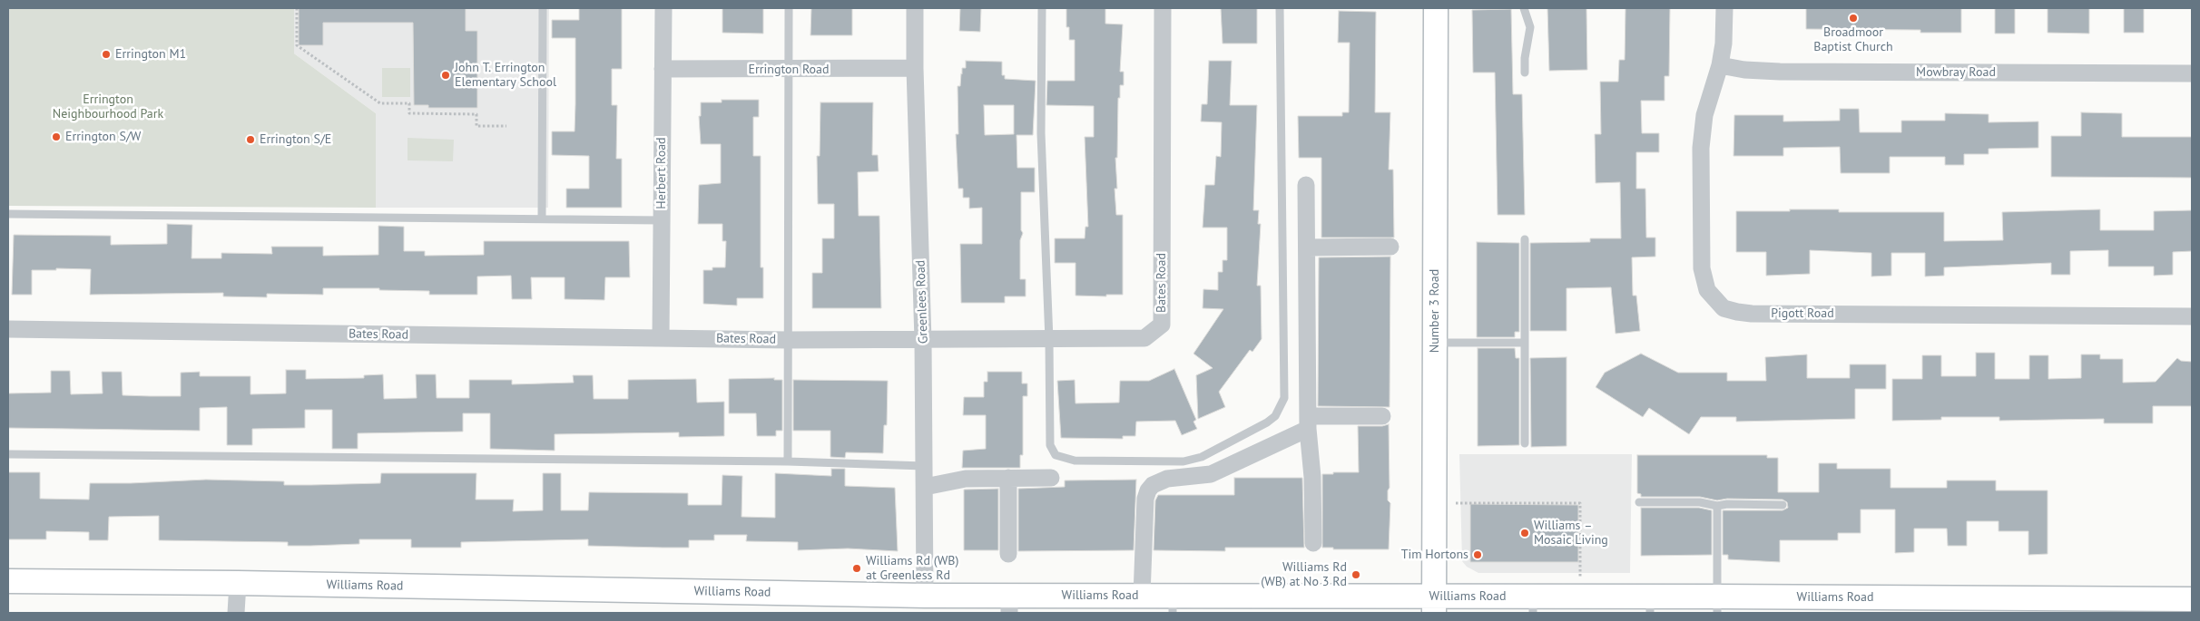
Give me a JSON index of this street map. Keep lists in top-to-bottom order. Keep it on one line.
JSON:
{"streets":{"street":["Errington Road","Mowbray Road","Herbert Road","Bates Road","Greenlees Road","Number 3 Road","Pigott Road","Williams Road"]},"crossings":[["Errington Road","Herbert Road"],["Errington Road","Greenlees Road"],["Mowbray Road","Pigott Road"],["Herbert Road","Bates Road"],["Bates Road","Greenlees Road"],["Greenlees Road","Williams Road"],["Number 3 Road","Williams Road"]],"parks":["Errington Neighbourhood Park"],"places":["Broadmoor Baptist Church","Errington M1","John T. Errington Elementary School","Errington S/W","Errington S/E","Williams – Mosaic Living","Tim Hortons","Williams Rd (WB) at Greenless Rd","Williams Rd (WB) at No 3 Rd"]}
